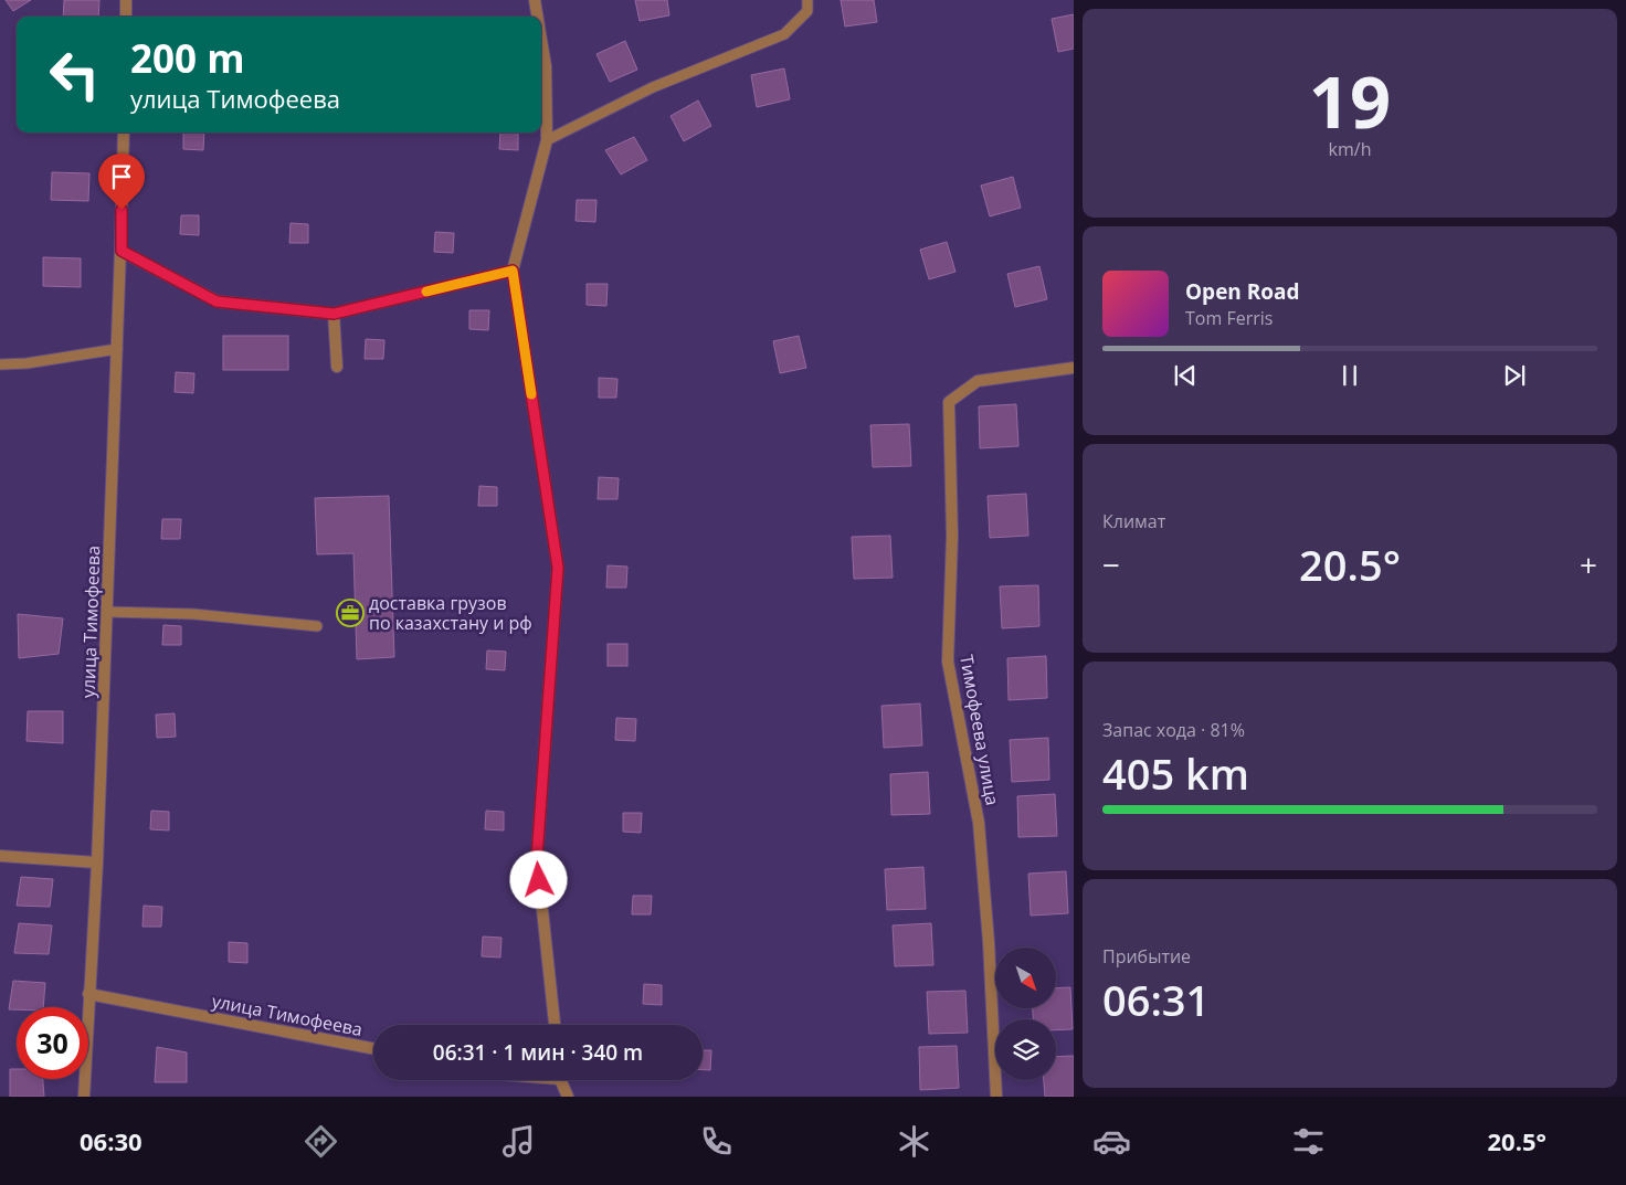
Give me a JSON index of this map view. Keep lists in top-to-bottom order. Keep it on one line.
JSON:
{"streets":{"street":["улица Тимофеева","Тимофеева улица"]},"places":{"office":["доставка грузов по казахстану и рф"]},"north":"bottom right","page":{"tile":[["19","km/h"],"Климат",["Запас хода · 81%","405 km"],["Прибытие","06:31"]],"turn":["200 m","улица Тимофеева"],"song":["Open Road","Tom Ferris"],"heat":["−","20.5°","+"],"limit":"30","trip":"06:31 · 1 мин · 340 m","tabs":["06:30","20.5°"]}}
